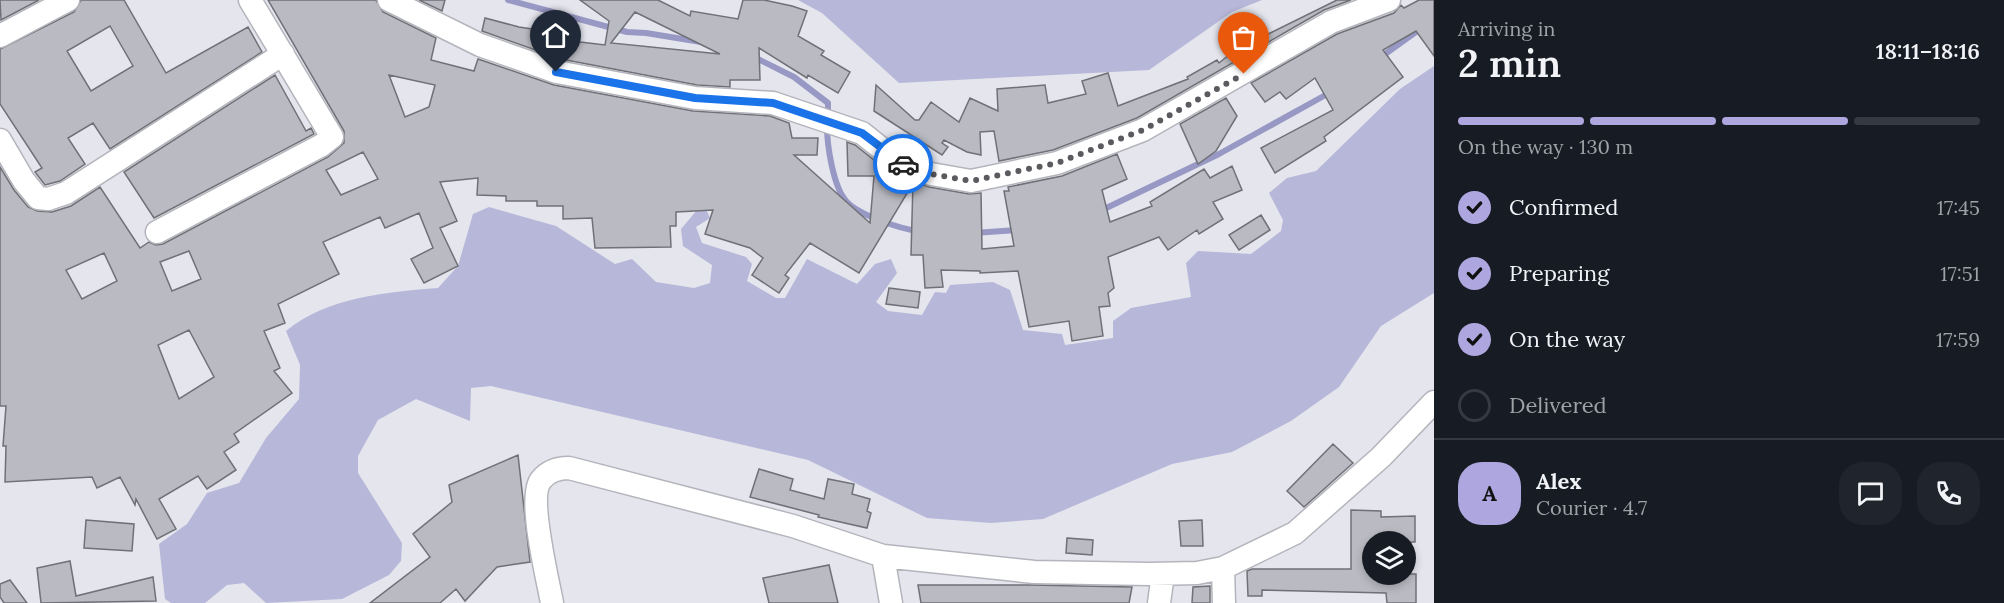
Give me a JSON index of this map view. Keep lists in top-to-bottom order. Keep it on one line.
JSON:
{"page":{"heading":["2 min","Arriving in","18:11–18:16"],"panel":["Alex","Courier · 4.7"],"bar":"On the way · 130 m","list":[["Confirmed","17:45"],["Preparing","17:51"],["On the way","17:59"],"Delivered"],"round":"A"}}
